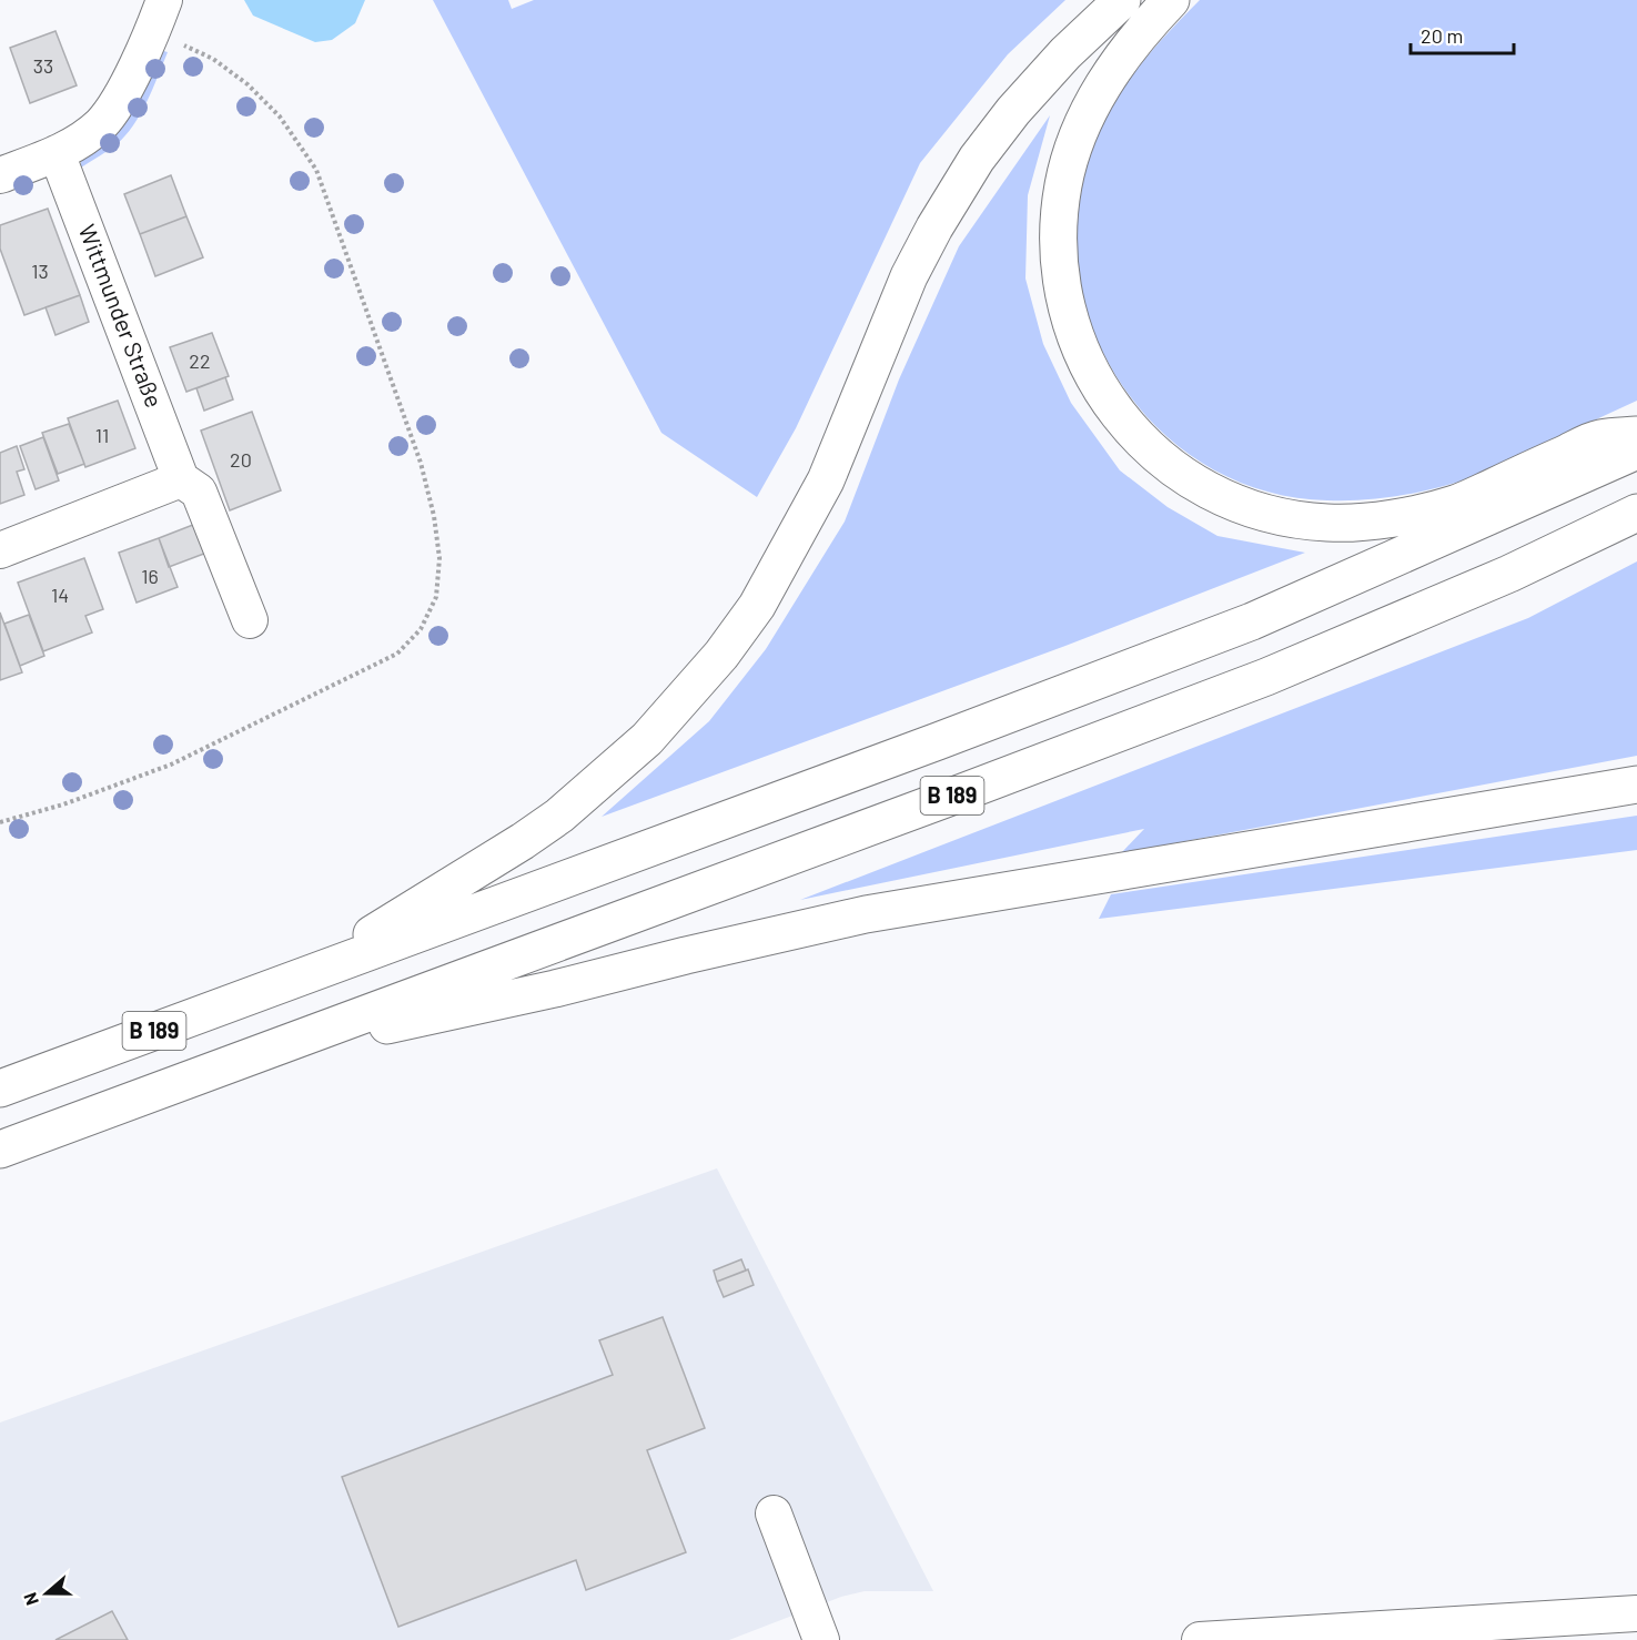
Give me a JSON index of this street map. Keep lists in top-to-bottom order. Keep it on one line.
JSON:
{"streets":{"highway":["B 189"],"street":["Wittmunder Straße"]},"house_numbers":["33","13","22","11","20","16","14"],"scale_bar":"20 m","north":"left"}
